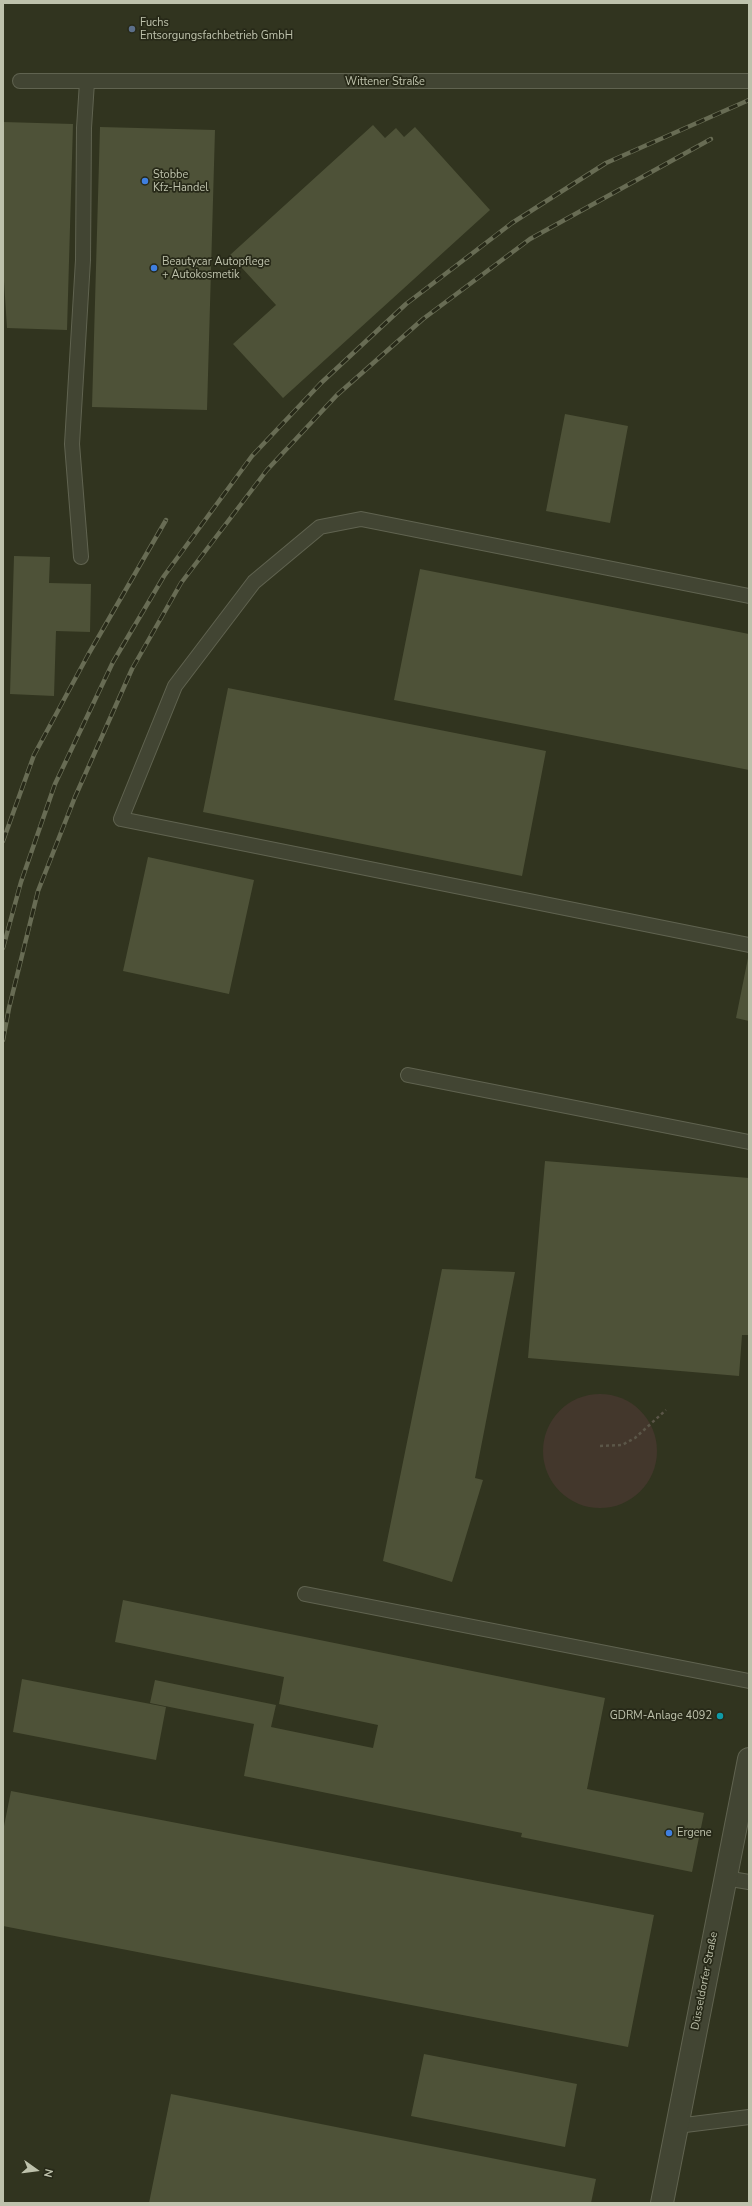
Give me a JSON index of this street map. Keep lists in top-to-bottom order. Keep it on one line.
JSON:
{"streets":{"street":["Düsseldorfer Straße"],"lane":["Wittener Straße"]},"places":["Fuchs Entsorgungsfachbetrieb GmbH","Stobbe Kfz-Handel","Beautycar Autopflege + Autokosmetik","GDRM-Anlage 4092","Ergene"],"north":"right"}
